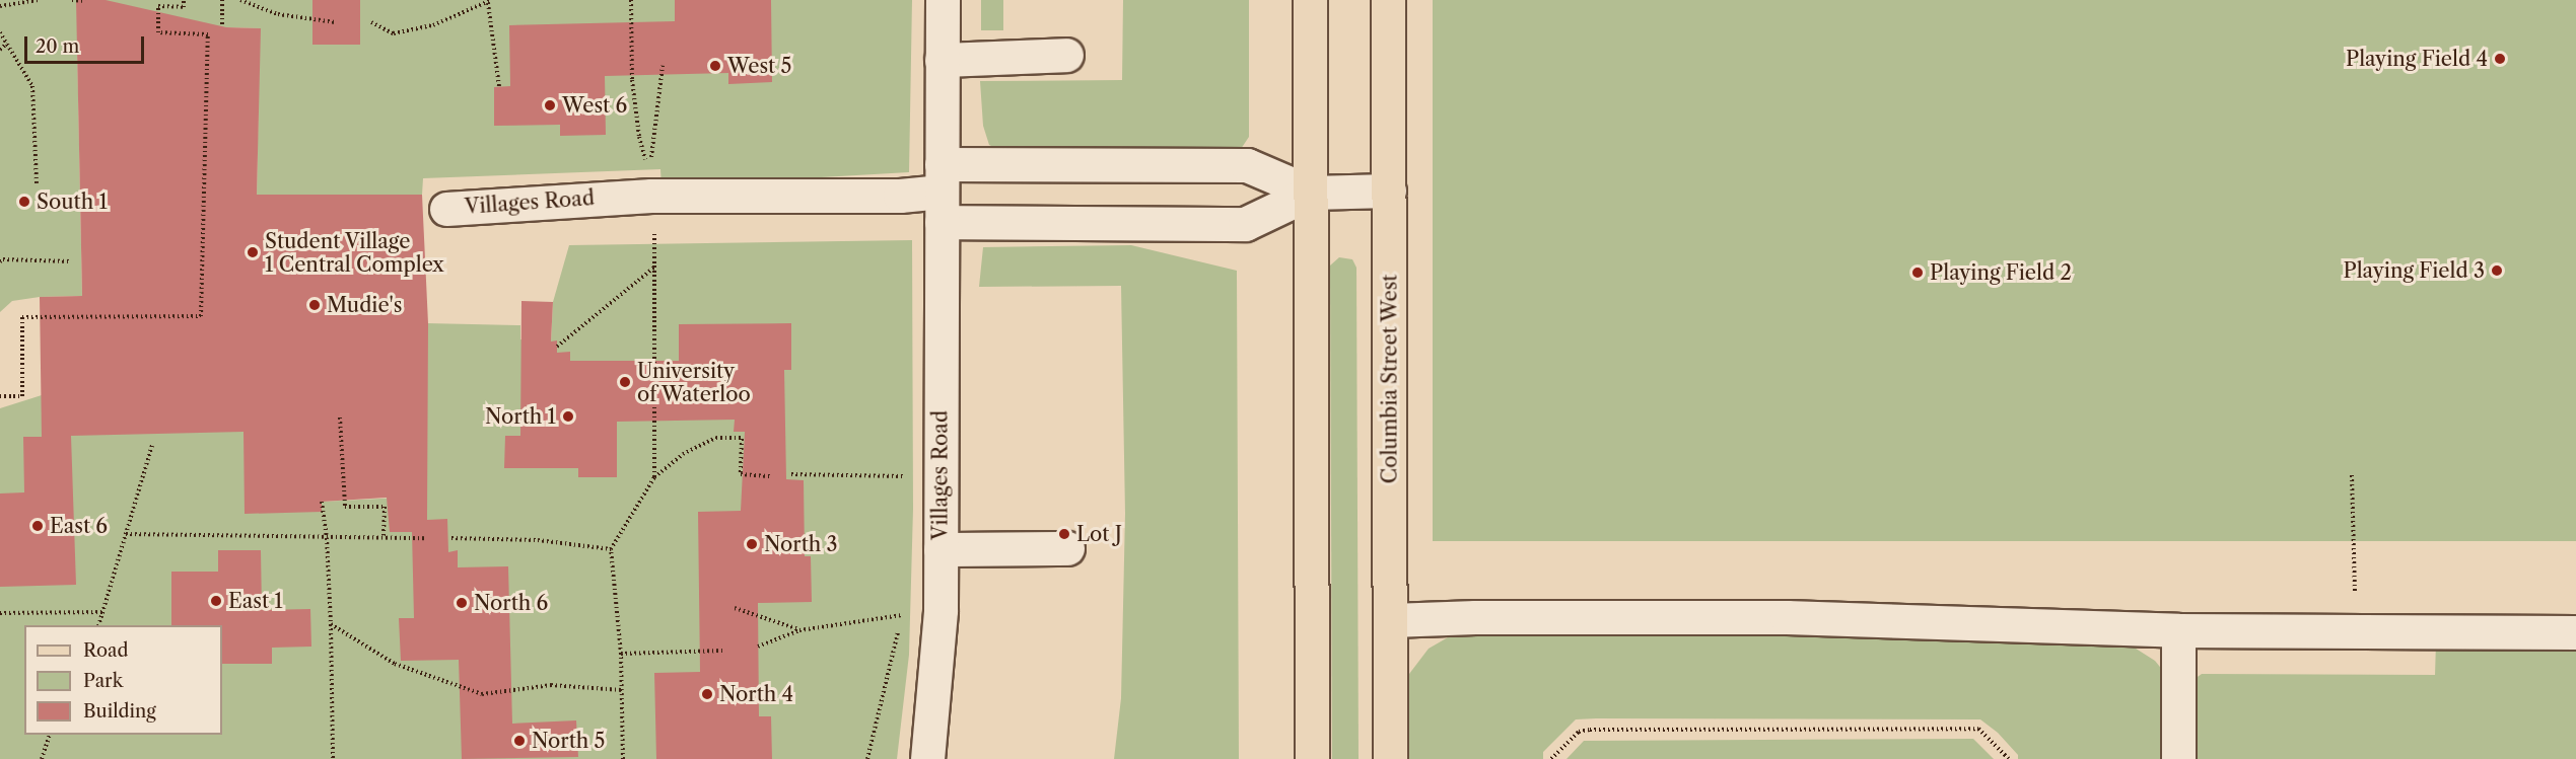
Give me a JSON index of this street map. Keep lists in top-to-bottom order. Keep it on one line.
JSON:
{"streets":{"main road":["Columbia Street West"],"lane":["Villages Road"]},"places":["Playing Field 4","West 5","West 6","South 1","Student Village 1 Central Complex","Playing Field 3","Playing Field 2","Mudie's","University of Waterloo","North 1","East 6","Lot J","North 3","East 1","North 6","North 4","North 5"],"legend":["Road","Park","Building"],"scale_bar":"20 m"}
